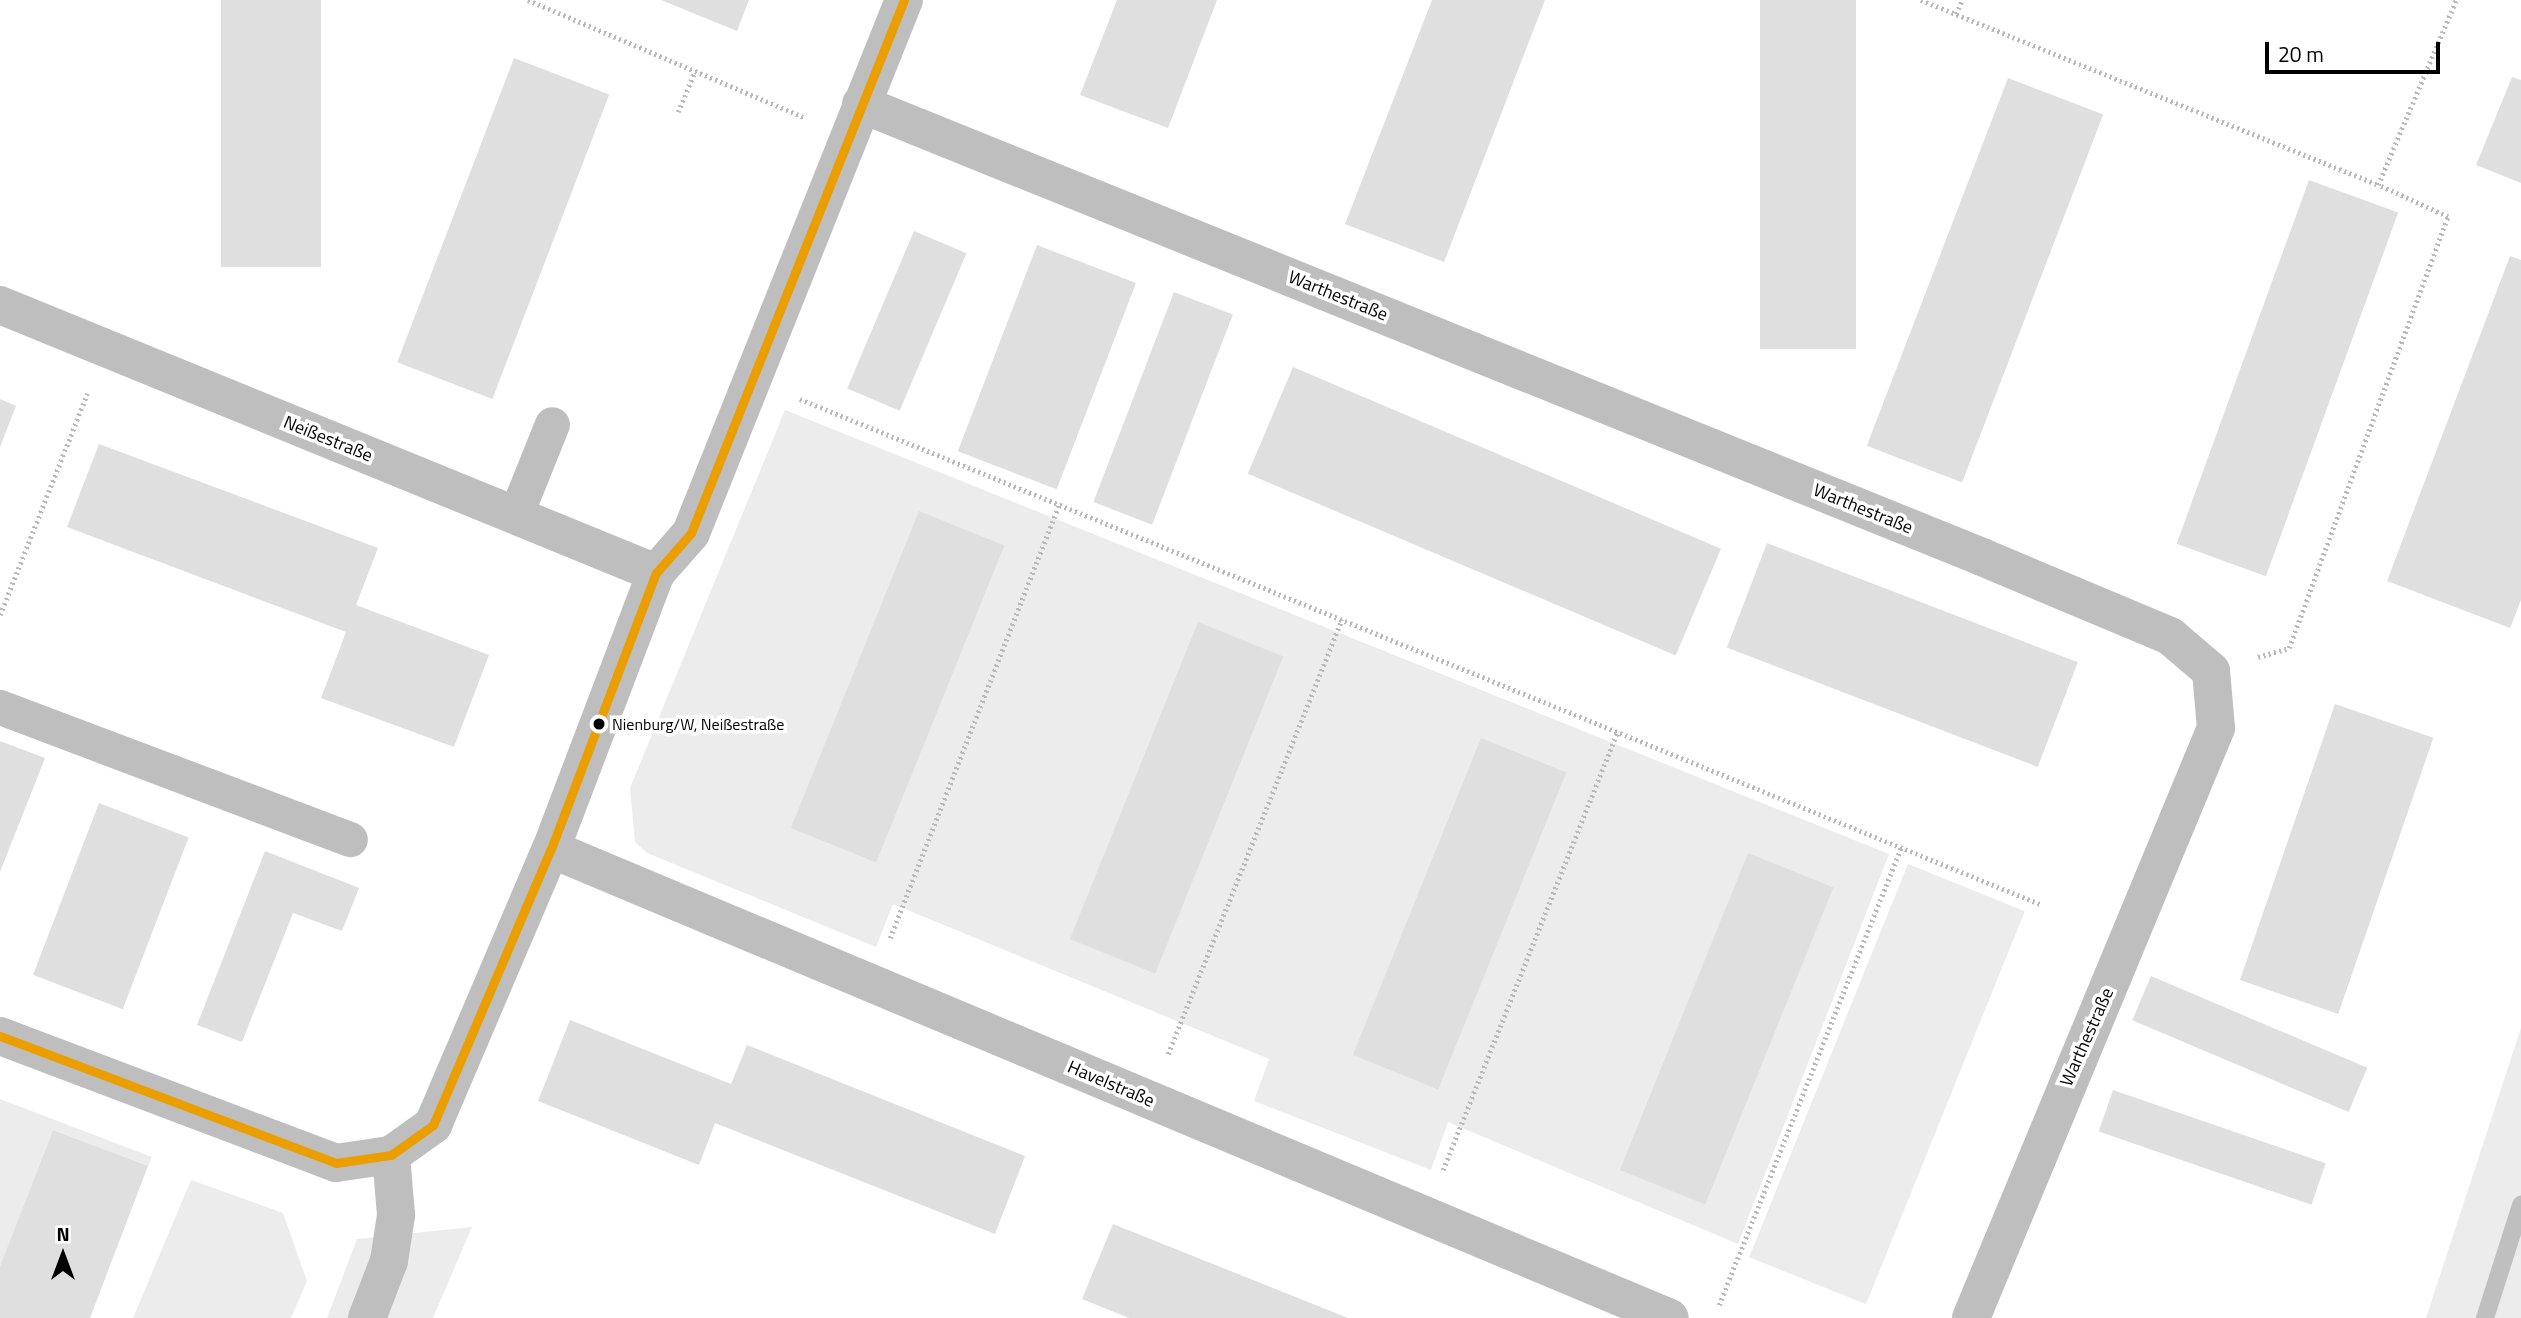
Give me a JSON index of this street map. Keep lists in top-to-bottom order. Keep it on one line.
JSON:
{"streets":{"street":["Warthestraße","Neißestraße","Havelstraße"]},"places":["Nienburg/W, Neißestraße"],"scale_bar":"20 m","north":"top"}
